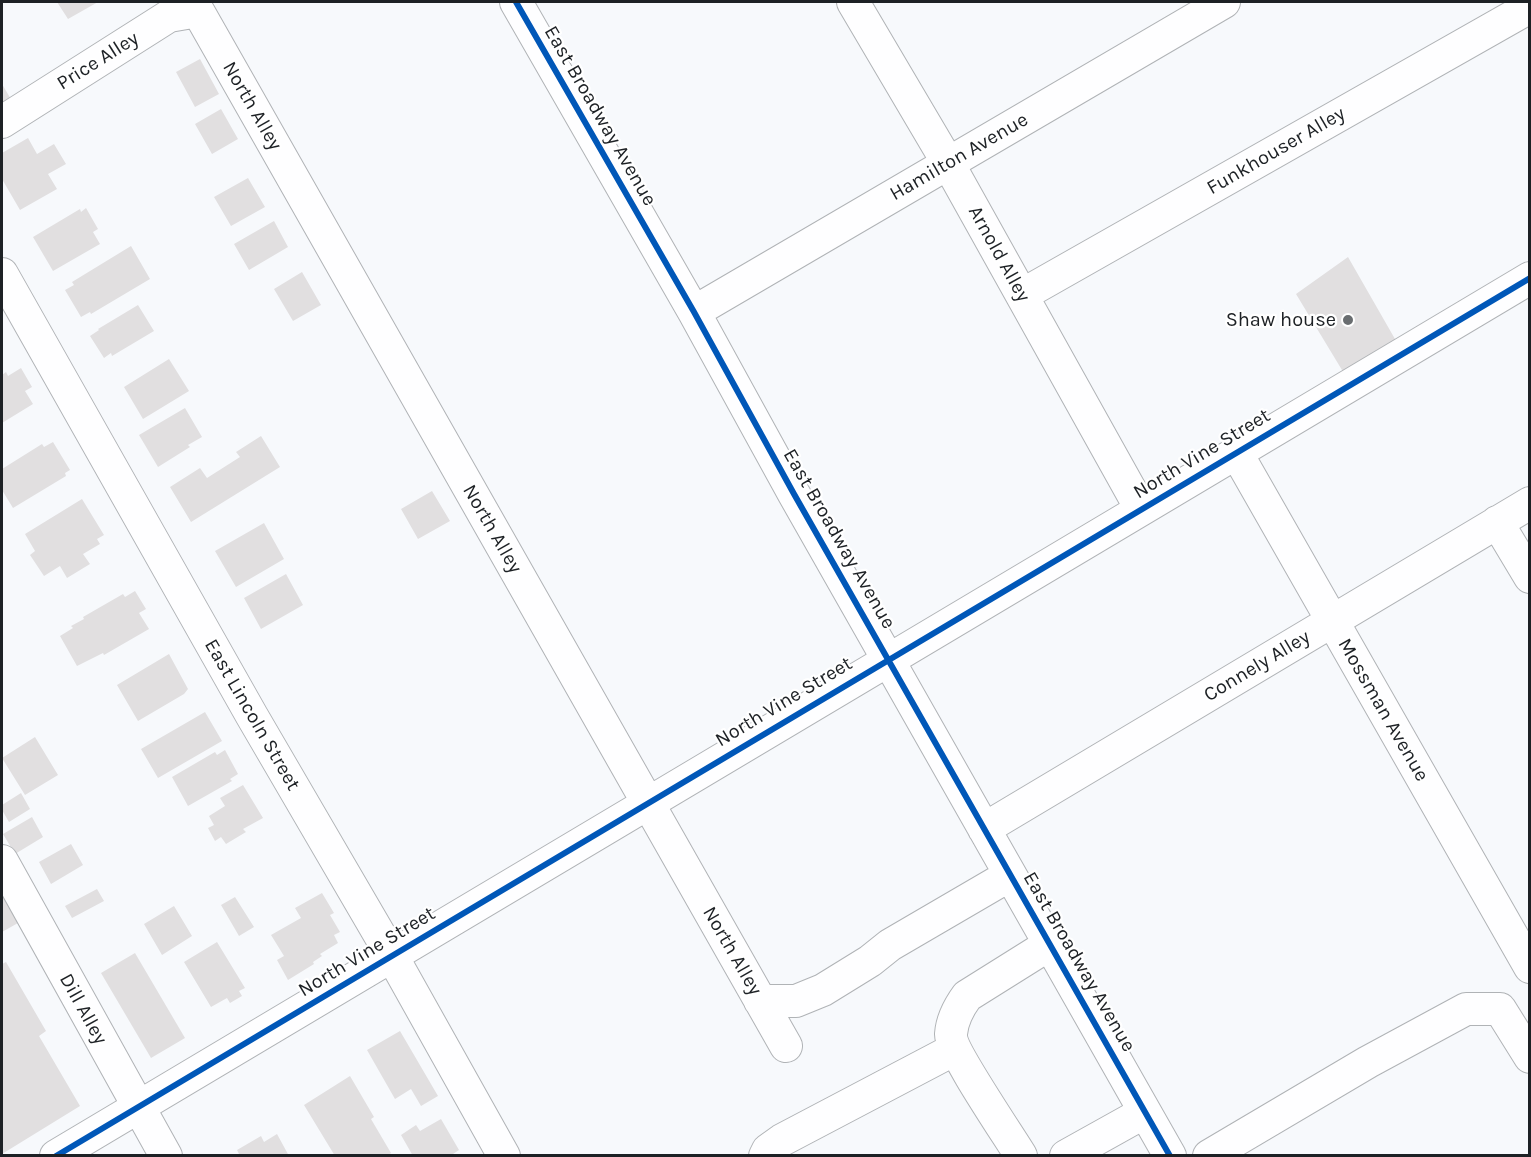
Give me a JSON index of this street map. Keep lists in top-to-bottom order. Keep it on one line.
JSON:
{"streets":{"street":["Price Alley","North Alley","East Broadway Avenue","Funkhouser Alley","Hamilton Avenue","Arnold Alley","North Vine Street","Connely Alley","Mossman Avenue","East Lincoln Street","Dill Alley"]},"crossings":[["Price Alley","North Alley"],["North Alley","North Vine Street"],["East Broadway Avenue","Hamilton Avenue"],["East Broadway Avenue","North Vine Street"],["East Broadway Avenue","Connely Alley"],["Funkhouser Alley","Arnold Alley"],["Hamilton Avenue","Arnold Alley"],["Arnold Alley","North Vine Street"],["North Vine Street","Mossman Avenue"],["North Vine Street","East Lincoln Street"],["North Vine Street","Dill Alley"],["Connely Alley","Mossman Avenue"]],"places":["Shaw house"]}
